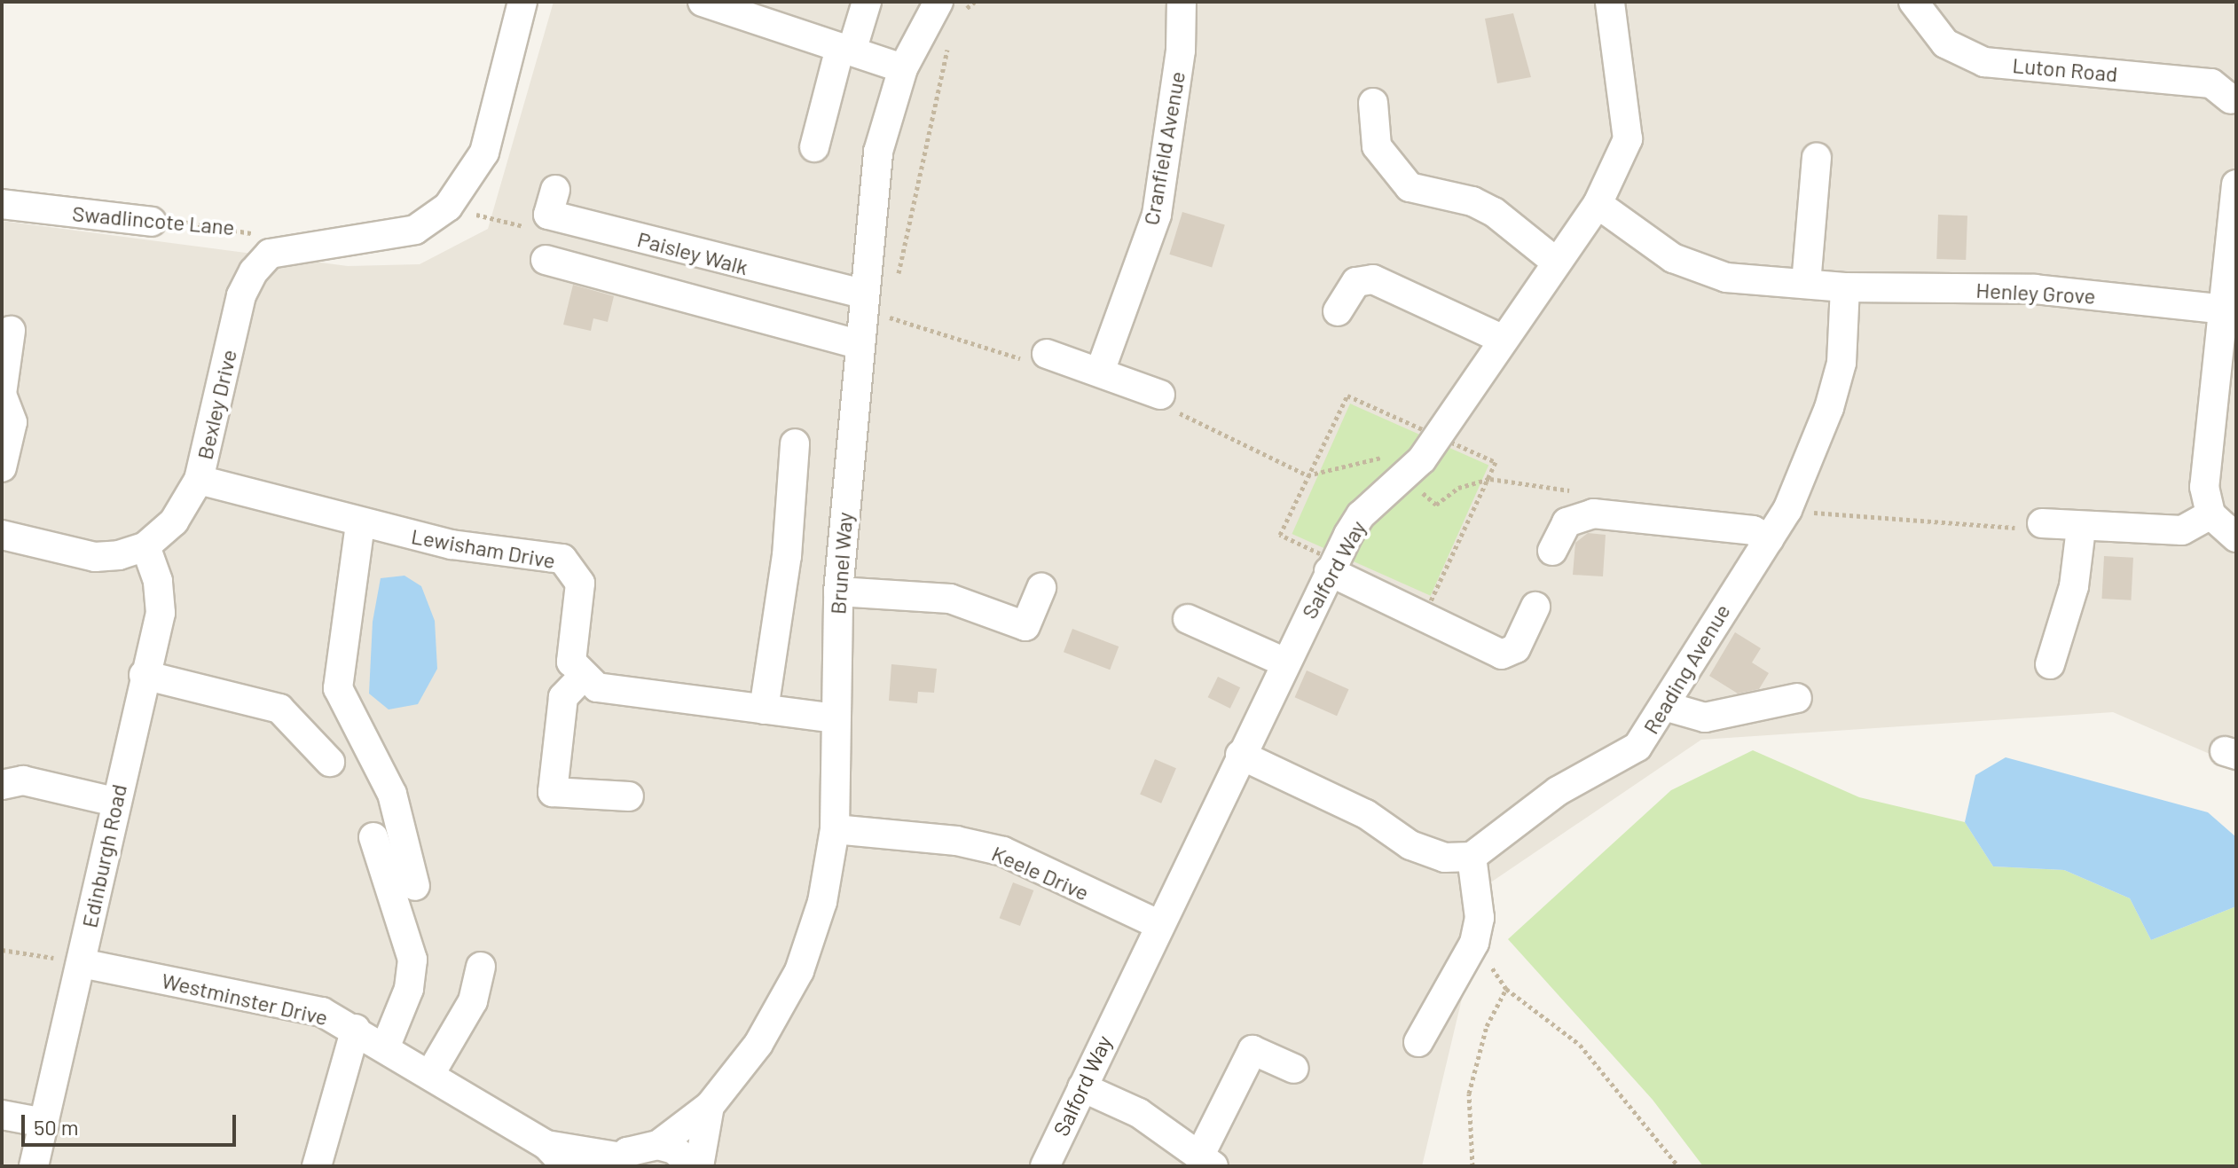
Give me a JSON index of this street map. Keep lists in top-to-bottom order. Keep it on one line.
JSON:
{"streets":{"street":["Luton Road","Cranfield Avenue","Swadlincote Lane","Paisley Walk","Henley Grove","Bexley Drive","Lewisham Drive","Brunel Way","Salford Way","Reading Avenue","Edinburgh Road","Keele Drive","Westminster Drive"]},"crossings":[["Swadlincote Lane","Bexley Drive"],["Paisley Walk","Brunel Way"],["Henley Grove","Salford Way"],["Henley Grove","Reading Avenue"],["Bexley Drive","Lewisham Drive"],["Bexley Drive","Edinburgh Road"],["Brunel Way","Keele Drive"],["Brunel Way","Westminster Drive"],["Salford Way","Keele Drive"],["Edinburgh Road","Westminster Drive"]],"scale_bar":"50 m"}
